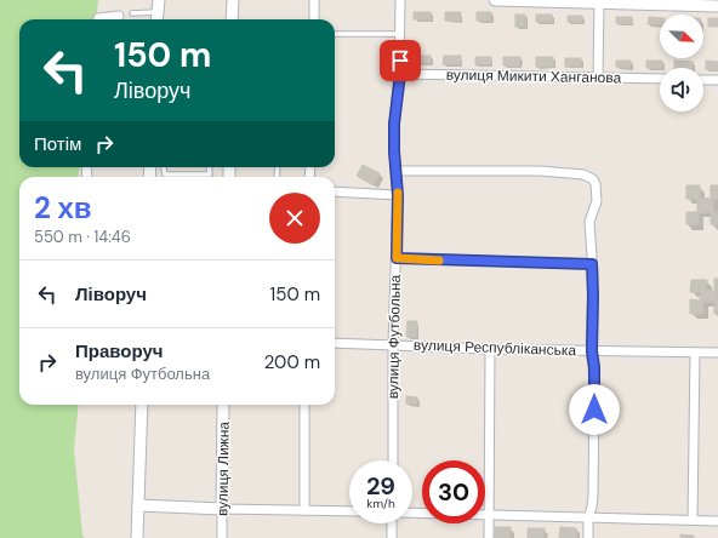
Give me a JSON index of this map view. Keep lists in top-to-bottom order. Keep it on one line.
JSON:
{"streets":{"street":["вулиця Микити Ханганова","вулиця Футбольна","вулиця Республіканська","вулиця Лижна"]},"crossings":[["вулиця Микити Ханганова","вулиця Футбольна"],["вулиця Футбольна","вулиця Республіканська"]],"north":"bottom right","page":{"turn":["150 m","Ліворуч"],"then":"Потім","heading":["2 хв","550 m · 14:46"],"list":[{"name":"Ліворуч","value":"150 m"},{"name":"Праворуч","note":"вулиця Футбольна","value":"200 m"}],"speed":"29 km/h","limit":"30"}}
